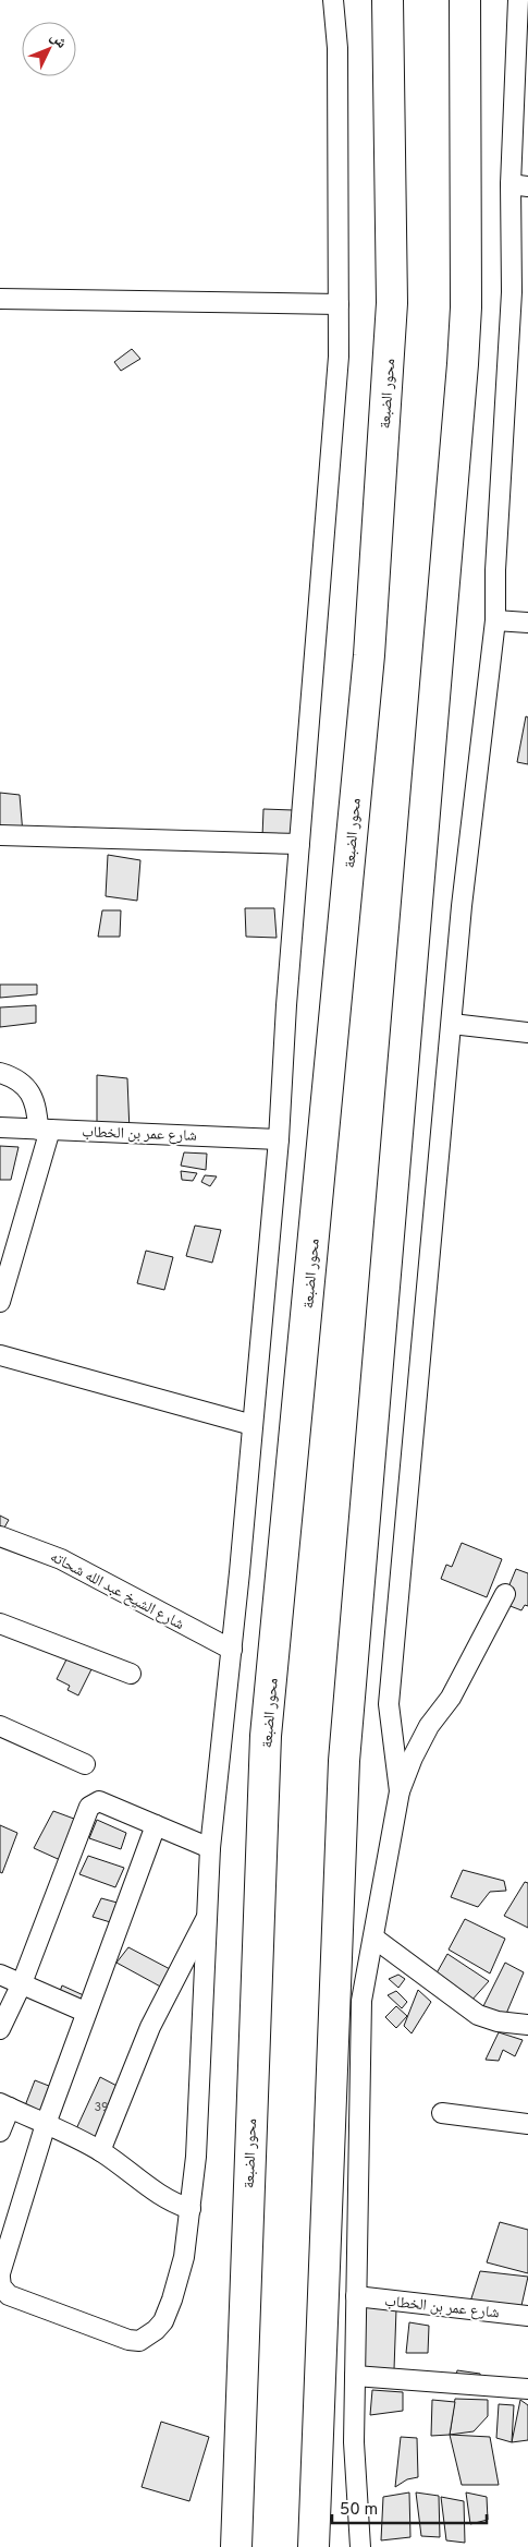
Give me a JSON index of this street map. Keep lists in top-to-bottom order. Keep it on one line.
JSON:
{"streets":{"highway":["محور الضبعة"],"street":["شارع عمر بن الخطاب","شارع الشيخ عبد الله شحاته"]},"house_numbers":["39"],"scale_bar":"50 m","north":"top right"}
